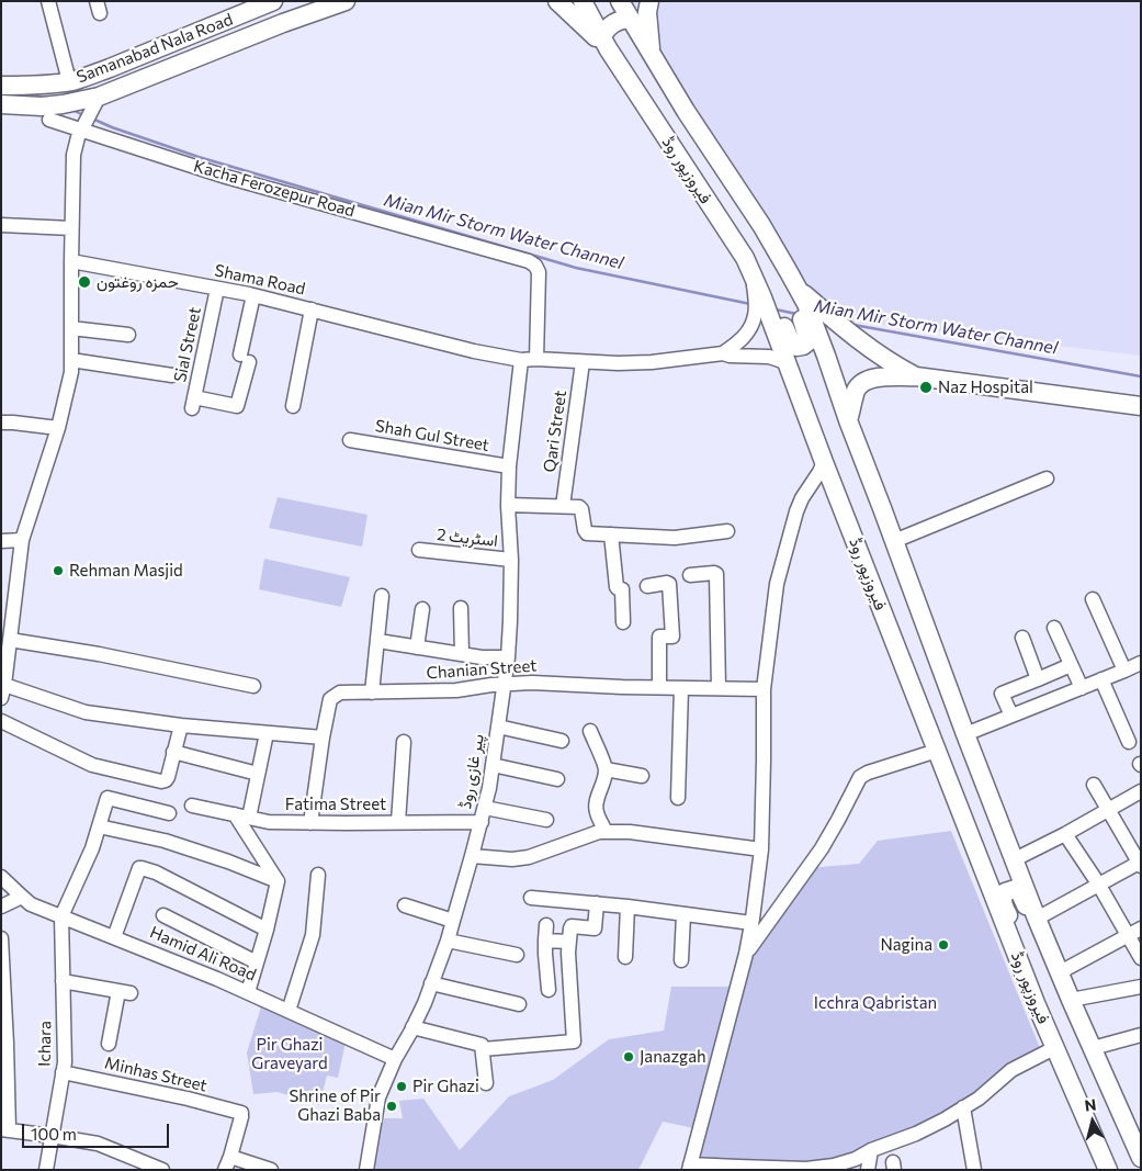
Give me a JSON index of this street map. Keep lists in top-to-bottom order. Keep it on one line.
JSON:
{"streets":{"main road":["Samanabad Nala Road","فیروزپور روڈ"],"street":["Kacha Ferozepur Road","Shama Road","Sial Street","Qari Street","Shah Gul Street","اسٹریٹ 2","Chanian Street","پیر غازی روڈ","Fatima Street","Hamid Ali Road","Ichara","Minhas Street"]},"crossings":[["فیروزپور روڈ","Shama Road"],["Kacha Ferozepur Road","Shama Road"],["Shama Road","Sial Street"],["Shama Road","Qari Street"],["Shama Road","پیر غازی روڈ"],["Shah Gul Street","پیر غازی روڈ"],["اسٹریٹ 2","پیر غازی روڈ"],["Chanian Street","پیر غازی روڈ"],["Chanian Street","Fatima Street"],["پیر غازی روڈ","Fatima Street"],["پیر غازی روڈ","Hamid Ali Road"],["Hamid Ali Road","Ichara"],["Ichara","Minhas Street"]],"water":["Mian Mir Storm Water Channel"],"parks":["Icchra Qabristan","Pir Ghazi Graveyard"],"places":["حمزه روغتون","Naz Hospital","Rehman Masjid","Nagina","Janazgah","Pir Ghazi","Shrine of Pir Ghazi Baba"],"scale_bar":"100 m","north":"top"}
